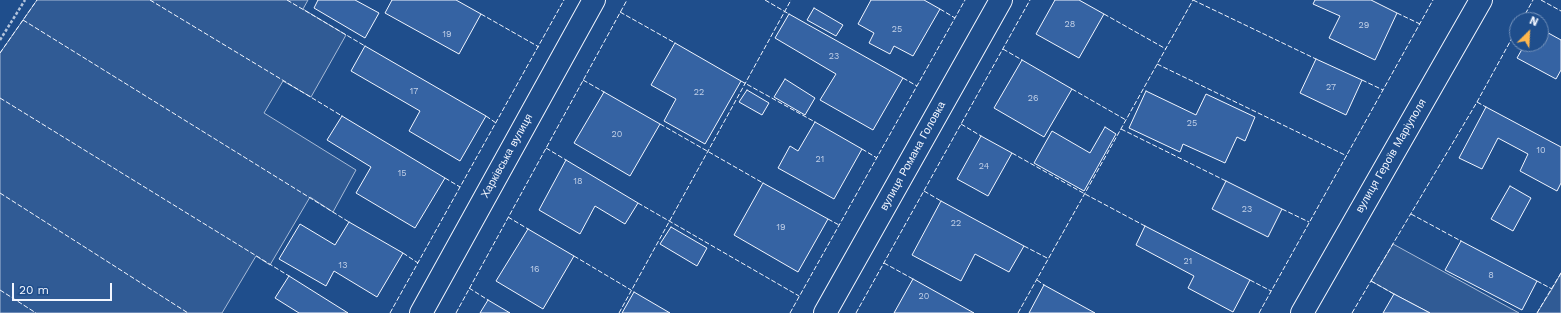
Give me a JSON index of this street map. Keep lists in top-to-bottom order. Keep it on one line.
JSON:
{"streets":{"street":["Харківська вулиця","вулиця Романа Головка","вулиця Героїв Маріуполя"]},"house_numbers":["28","29","25","19","23","27","17","22","26","25","20","10","21","24","15","18","23","22","19","21","13","16","8","20"],"scale_bar":"20 m","north":"top right"}
